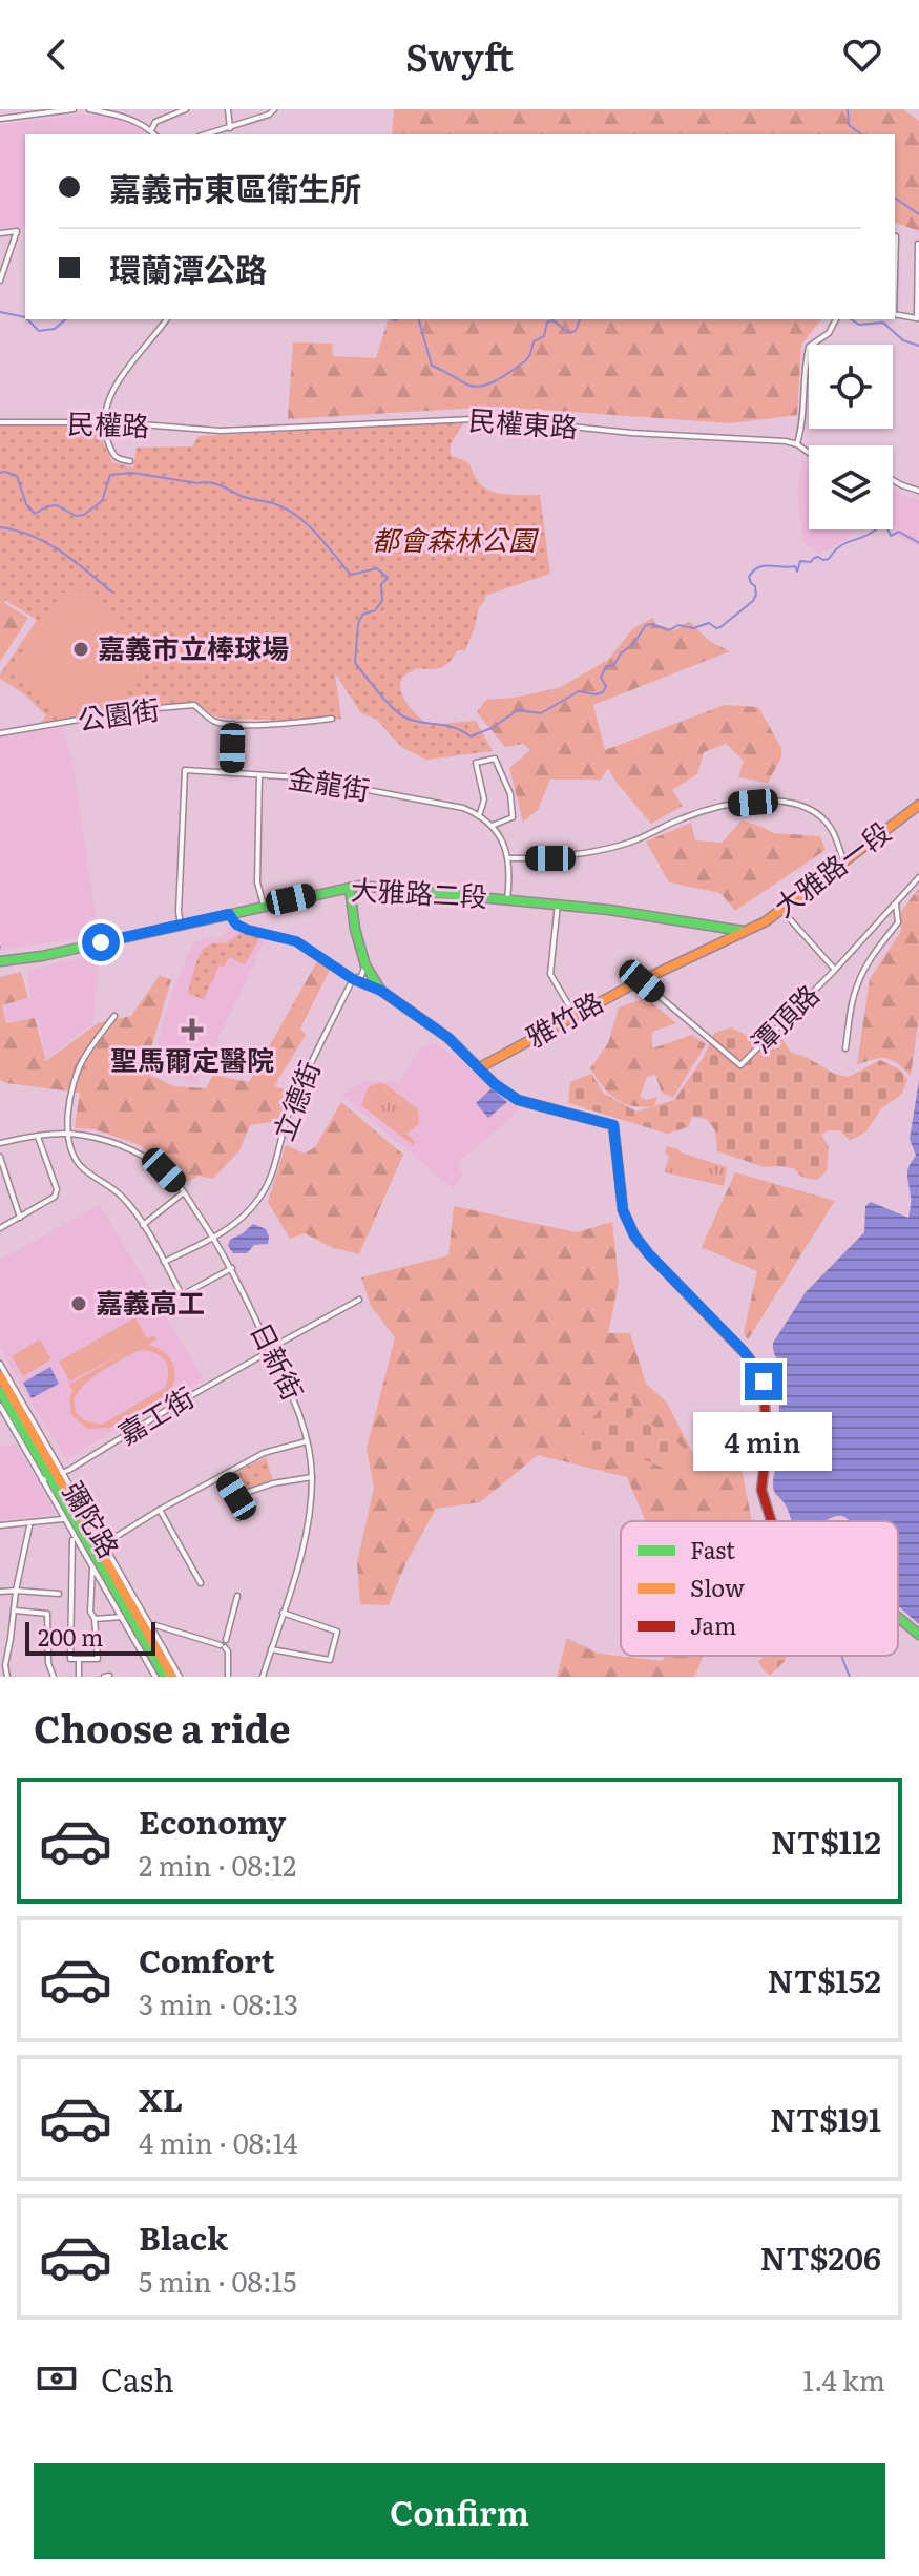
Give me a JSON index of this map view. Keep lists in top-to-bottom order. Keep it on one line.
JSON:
{"streets":{"street":["民權東路","民權路","公園街","金龍街","大雅路一段","大雅路二段","潭頂路","雅竹路","立德街","日新街","嘉工街","彌陀路"]},"crossings":[["民權東路","民權路"],["金龍街","大雅路二段"],["大雅路一段","大雅路二段"],["大雅路一段","雅竹路"],["大雅路二段","雅竹路"],["潭頂路","雅竹路"],["立德街","日新街"],["日新街","嘉工街"],["嘉工街","彌陀路"]],"parks":["都會森林公園"],"places":{"other":["嘉義市立棒球場","嘉義高工"],"health":["聖馬爾定醫院"]},"legend":["Fast","Slow","Jam"],"scale_bar":"200 m","page":{"header":"Swyft","banner":["嘉義市東區衛生所","環蘭潭公路"],"bubble":"4 min","scale":"200 m","heading":"Choose a ride","list":[{"name":"Economy","note":"2 min · 08:12","value":"NT$112"},{"name":"Comfort","note":"3 min · 08:13","value":"NT$152"},{"name":"XL","note":"4 min · 08:14","value":"NT$191"},{"name":"Black","note":"5 min · 08:15","value":"NT$206"}],"pay":["Cash","1.4 km"],"buttons":"Confirm"}}
